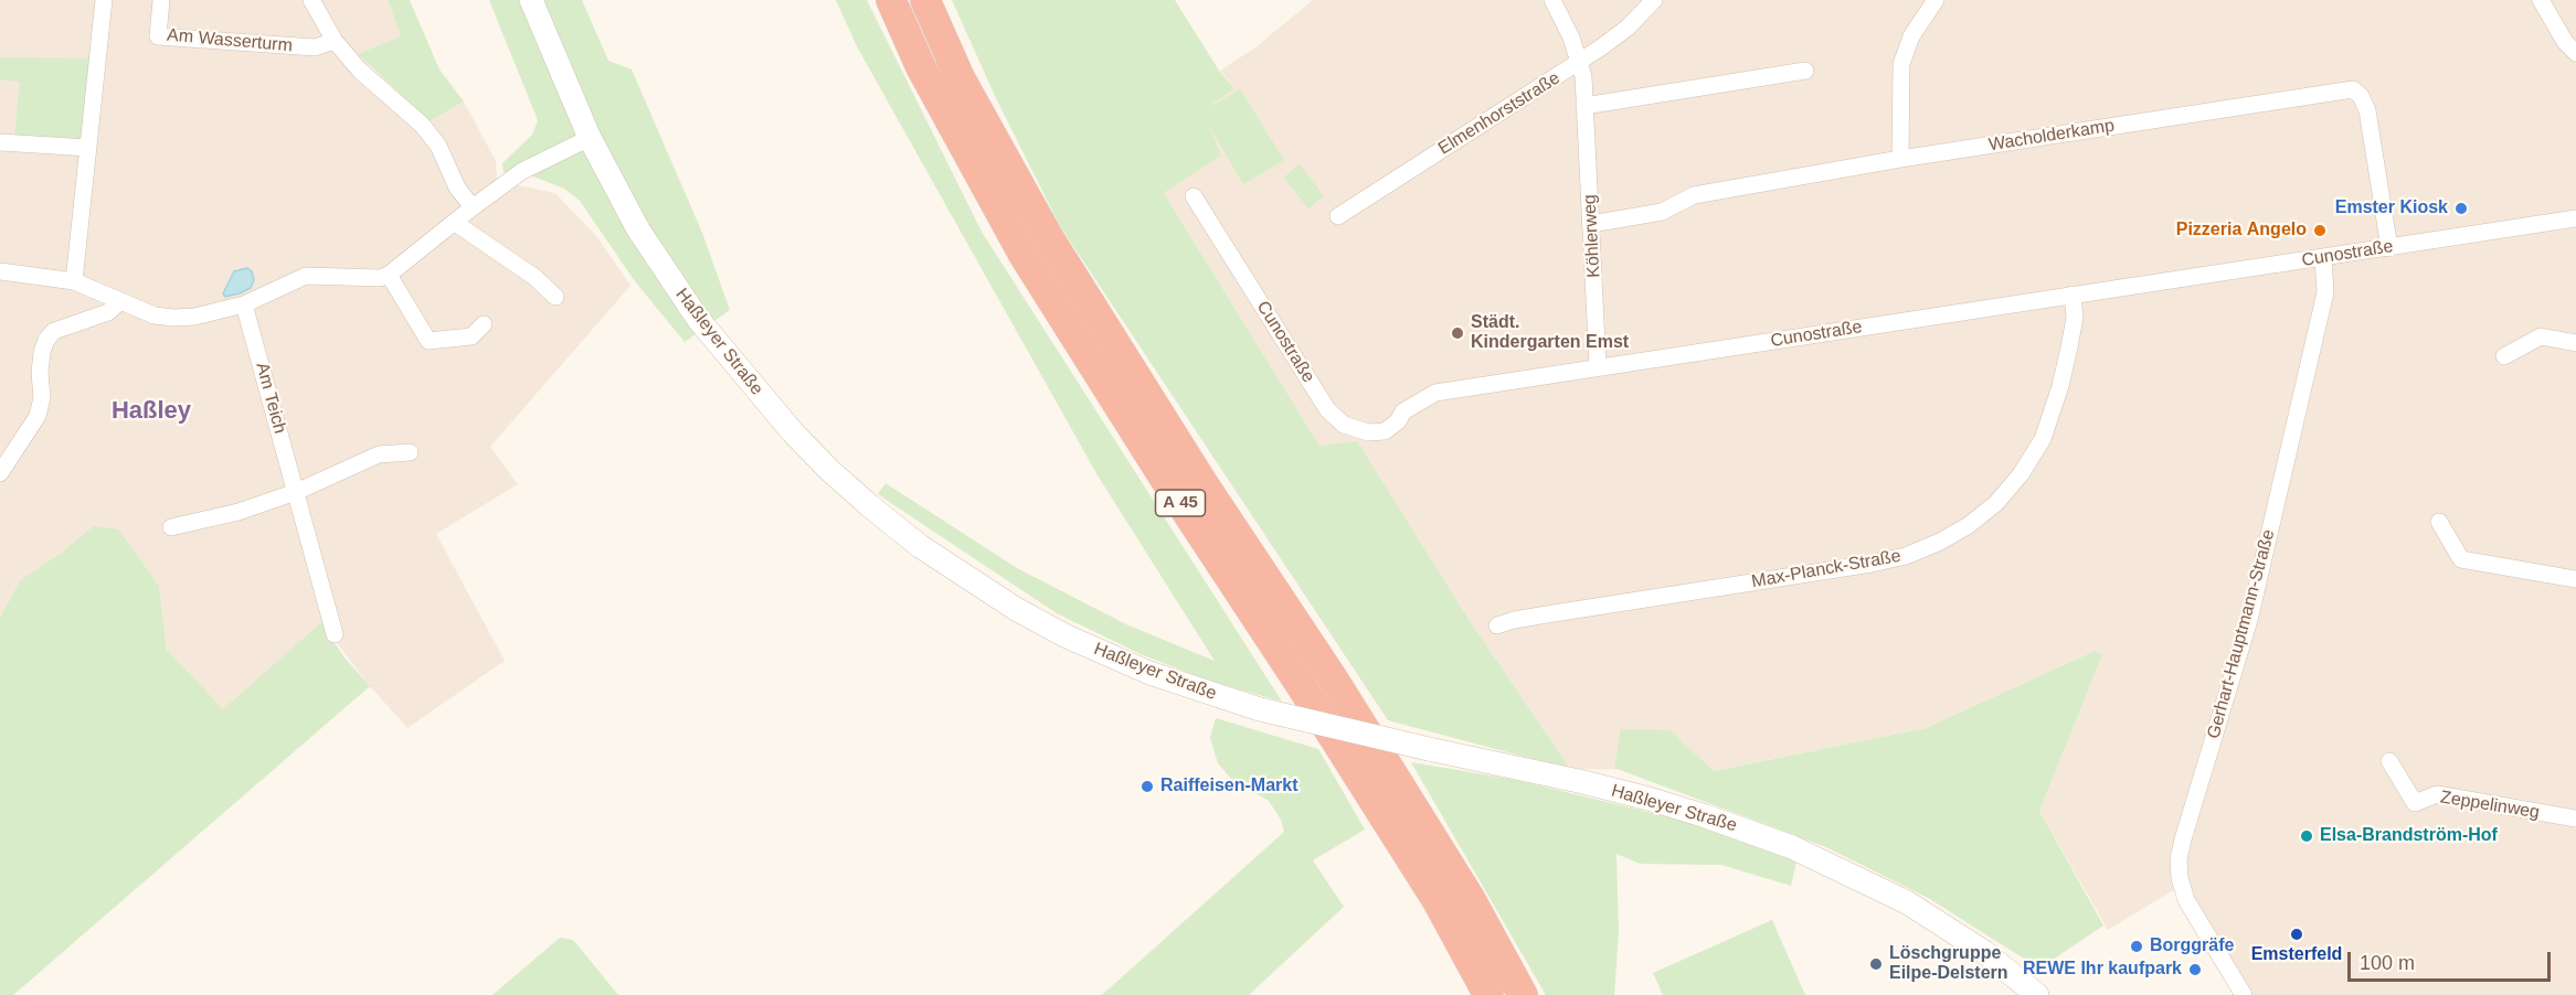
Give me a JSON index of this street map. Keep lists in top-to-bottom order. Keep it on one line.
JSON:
{"streets":{"highway":["A 45"],"main road":["Haßleyer Straße"],"street":["Am Wasserturm","Elmenhorststraße","Wacholderkamp","Köhlerweg","Cunostraße","Am Teich","Max-Planck-Straße","Gerhart-Hauptmann-Straße","Zeppelinweg"]},"crossings":[["Elmenhorststraße","Köhlerweg"],["Wacholderkamp","Köhlerweg"],["Wacholderkamp","Cunostraße"],["Köhlerweg","Cunostraße"],["Cunostraße","Max-Planck-Straße"],["Cunostraße","Gerhart-Hauptmann-Straße"]],"districts":["Haßley"],"places":["Emster Kiosk","Pizzeria Angelo","Städt. Kindergarten Emst","Raiffeisen-Markt","Elsa-Brandström-Hof","Emsterfeld","Borggräfe","Löschgruppe Eilpe-Delstern","REWE Ihr kaufpark"],"scale_bar":"100 m"}
